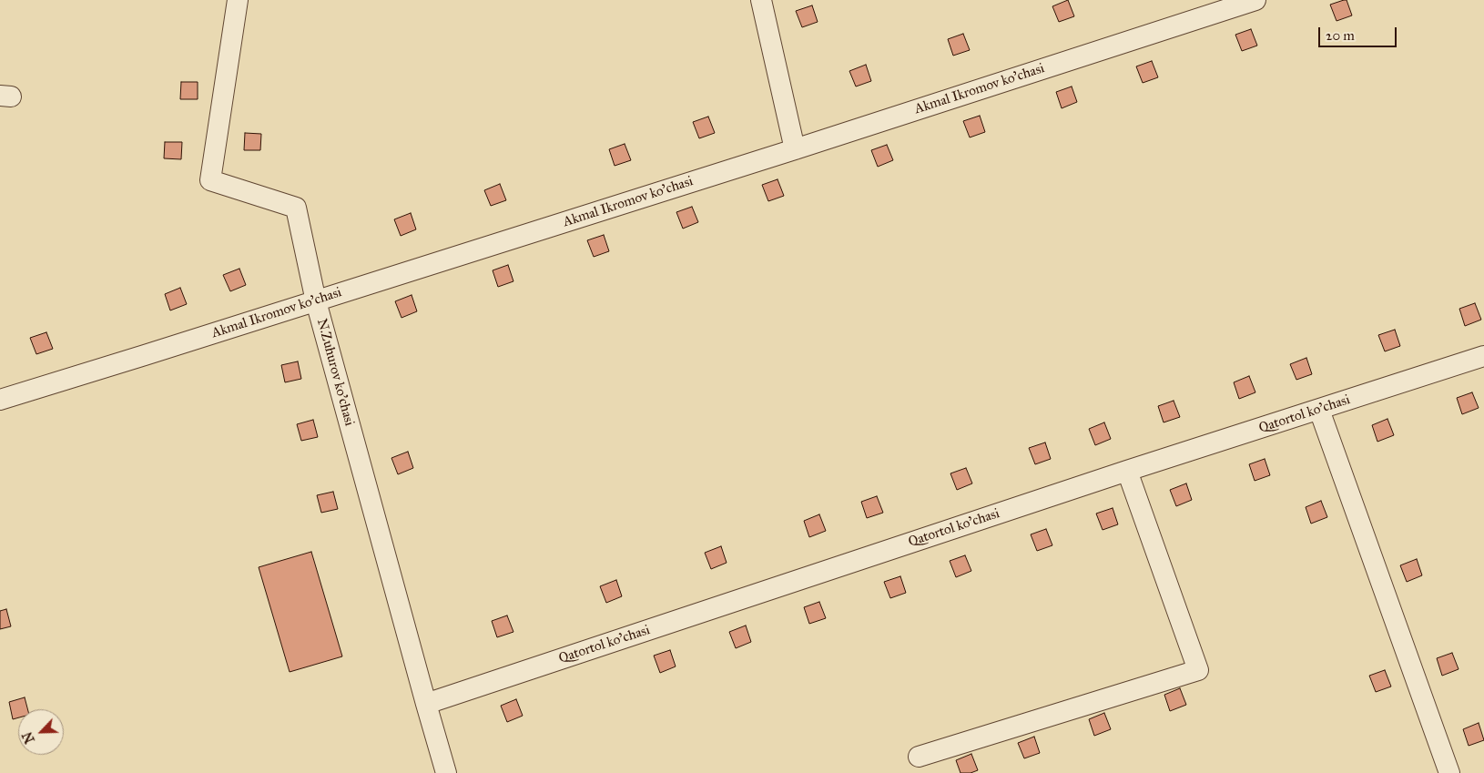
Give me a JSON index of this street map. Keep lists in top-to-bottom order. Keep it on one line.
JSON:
{"streets":{"street":["Akmal Ikromov ko'chasi","N.Zuhurov ko'chasi","Qatortol ko'chasi"]},"crossings":[["Akmal Ikromov ko'chasi","N.Zuhurov ko'chasi"],["N.Zuhurov ko'chasi","Qatortol ko'chasi"]],"scale_bar":"20 m","north":"bottom left"}
